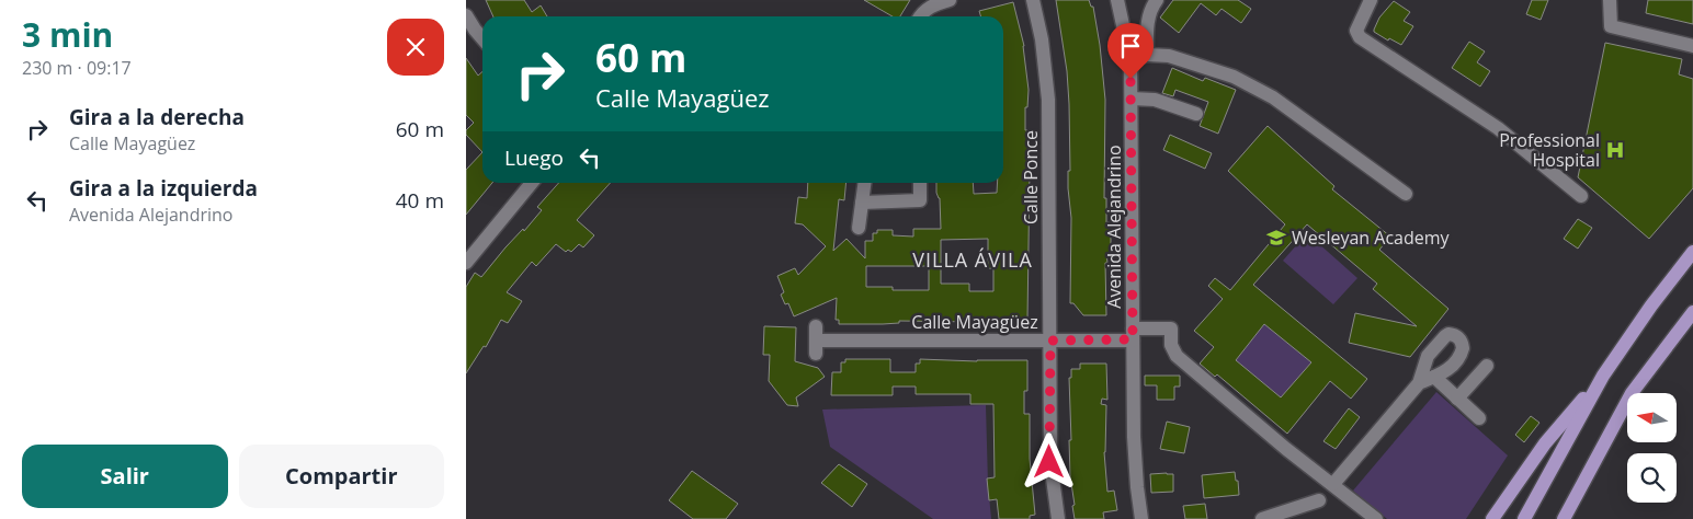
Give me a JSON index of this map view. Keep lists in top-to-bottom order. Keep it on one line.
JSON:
{"streets":{"street":["Calle Ponce","Avenida Alejandrino","Calle Mayagüez"]},"crossings":[["Calle Ponce","Calle Mayagüez"],["Avenida Alejandrino","Calle Mayagüez"]],"districts":["VILLA ÁVILA"],"places":{"hospital":["Professional Hospital"],"school or university":["Wesleyan Academy"]},"north":"left","page":{"heading":["3 min","230 m · 09:17"],"turn":["60 m","Calle Mayagüez"],"list":[{"name":"Gira a la derecha","note":"Calle Mayagüez","value":"60 m"},{"name":"Gira a la izquierda","note":"Avenida Alejandrino","value":"40 m"}],"then":"Luego","buttons":["Salir","Compartir"]}}
